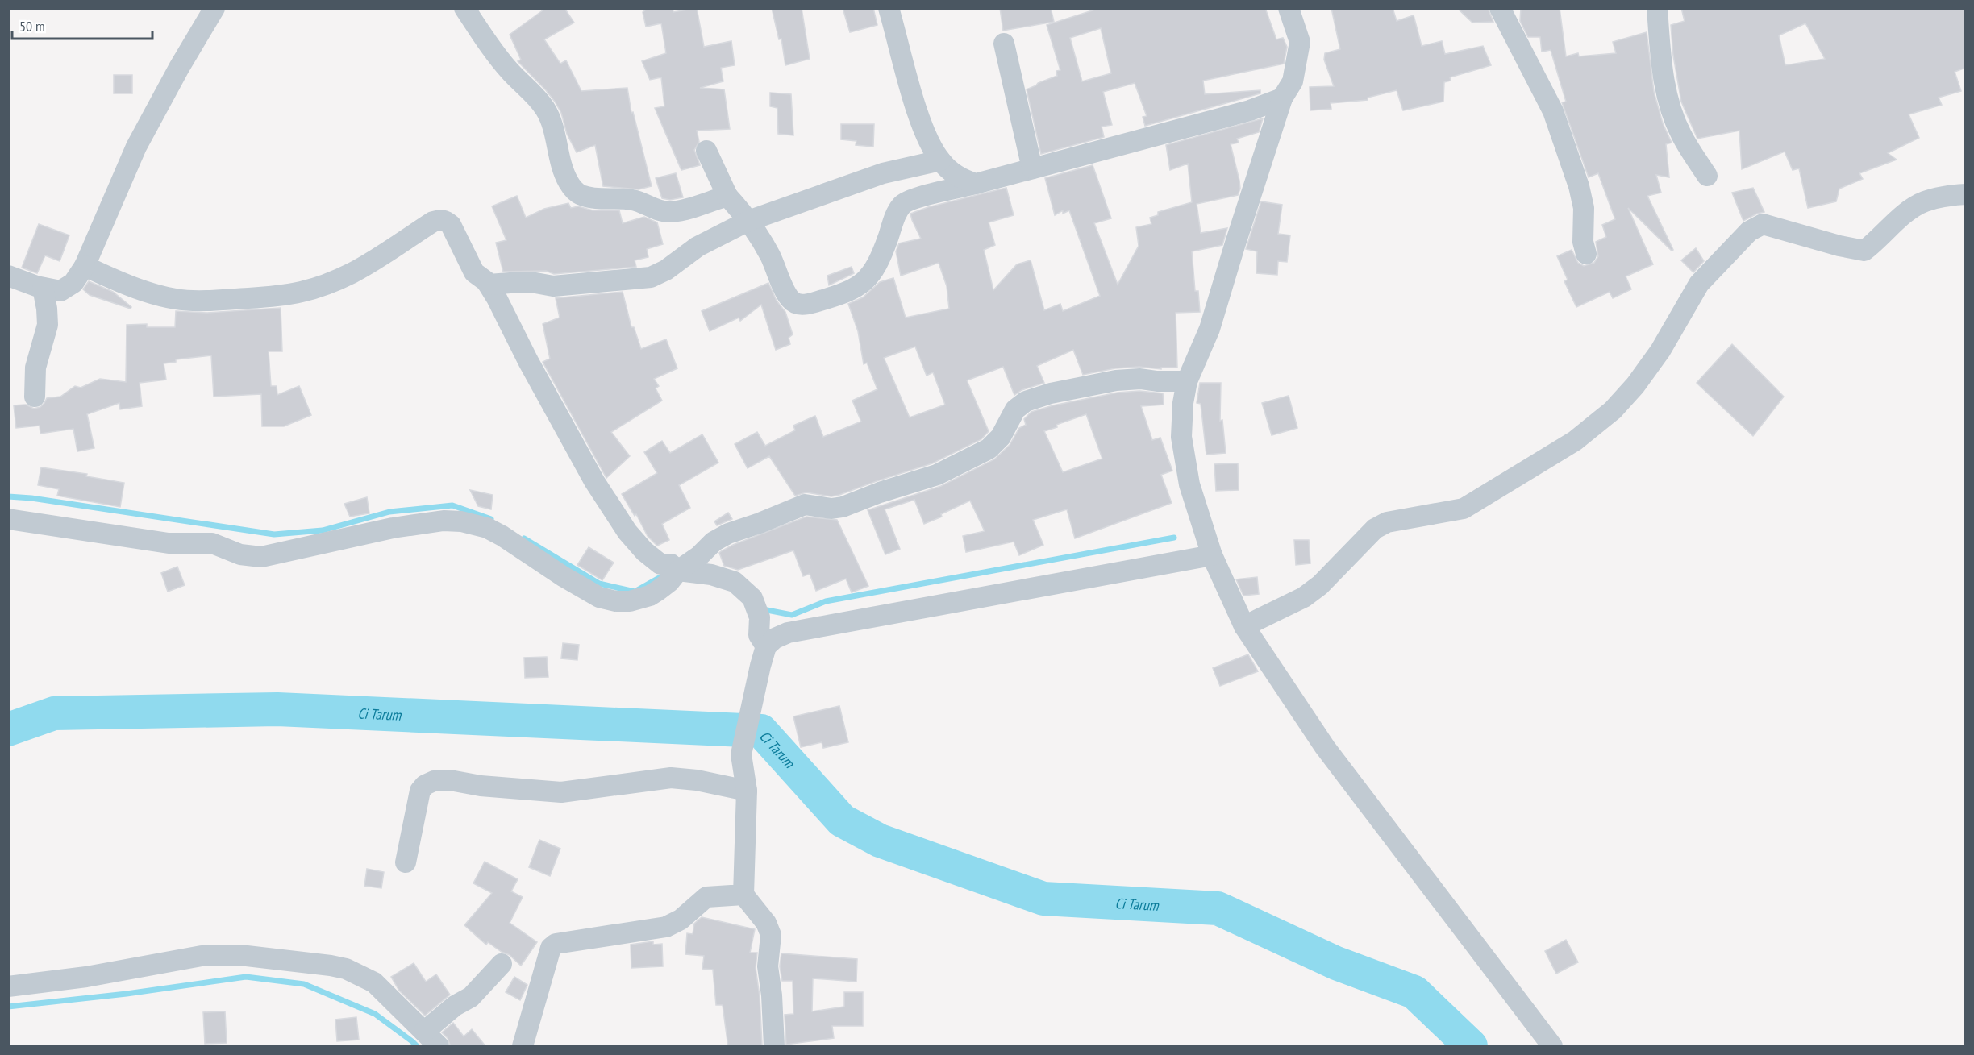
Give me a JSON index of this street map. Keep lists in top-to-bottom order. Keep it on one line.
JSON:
{"water":["Ci Tarum"],"scale_bar":"50 m"}
